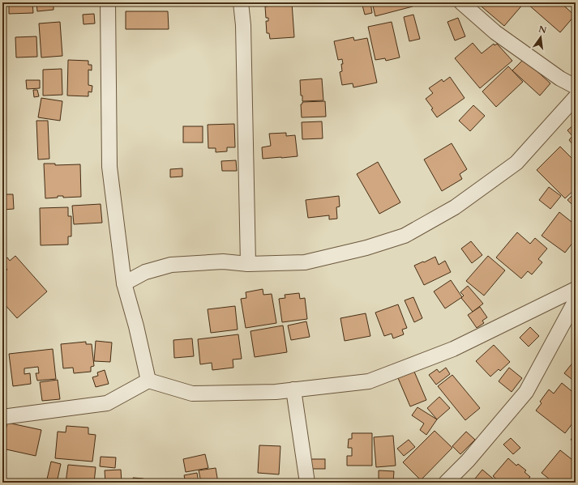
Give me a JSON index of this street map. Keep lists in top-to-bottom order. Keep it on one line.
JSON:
{"north":"top"}
